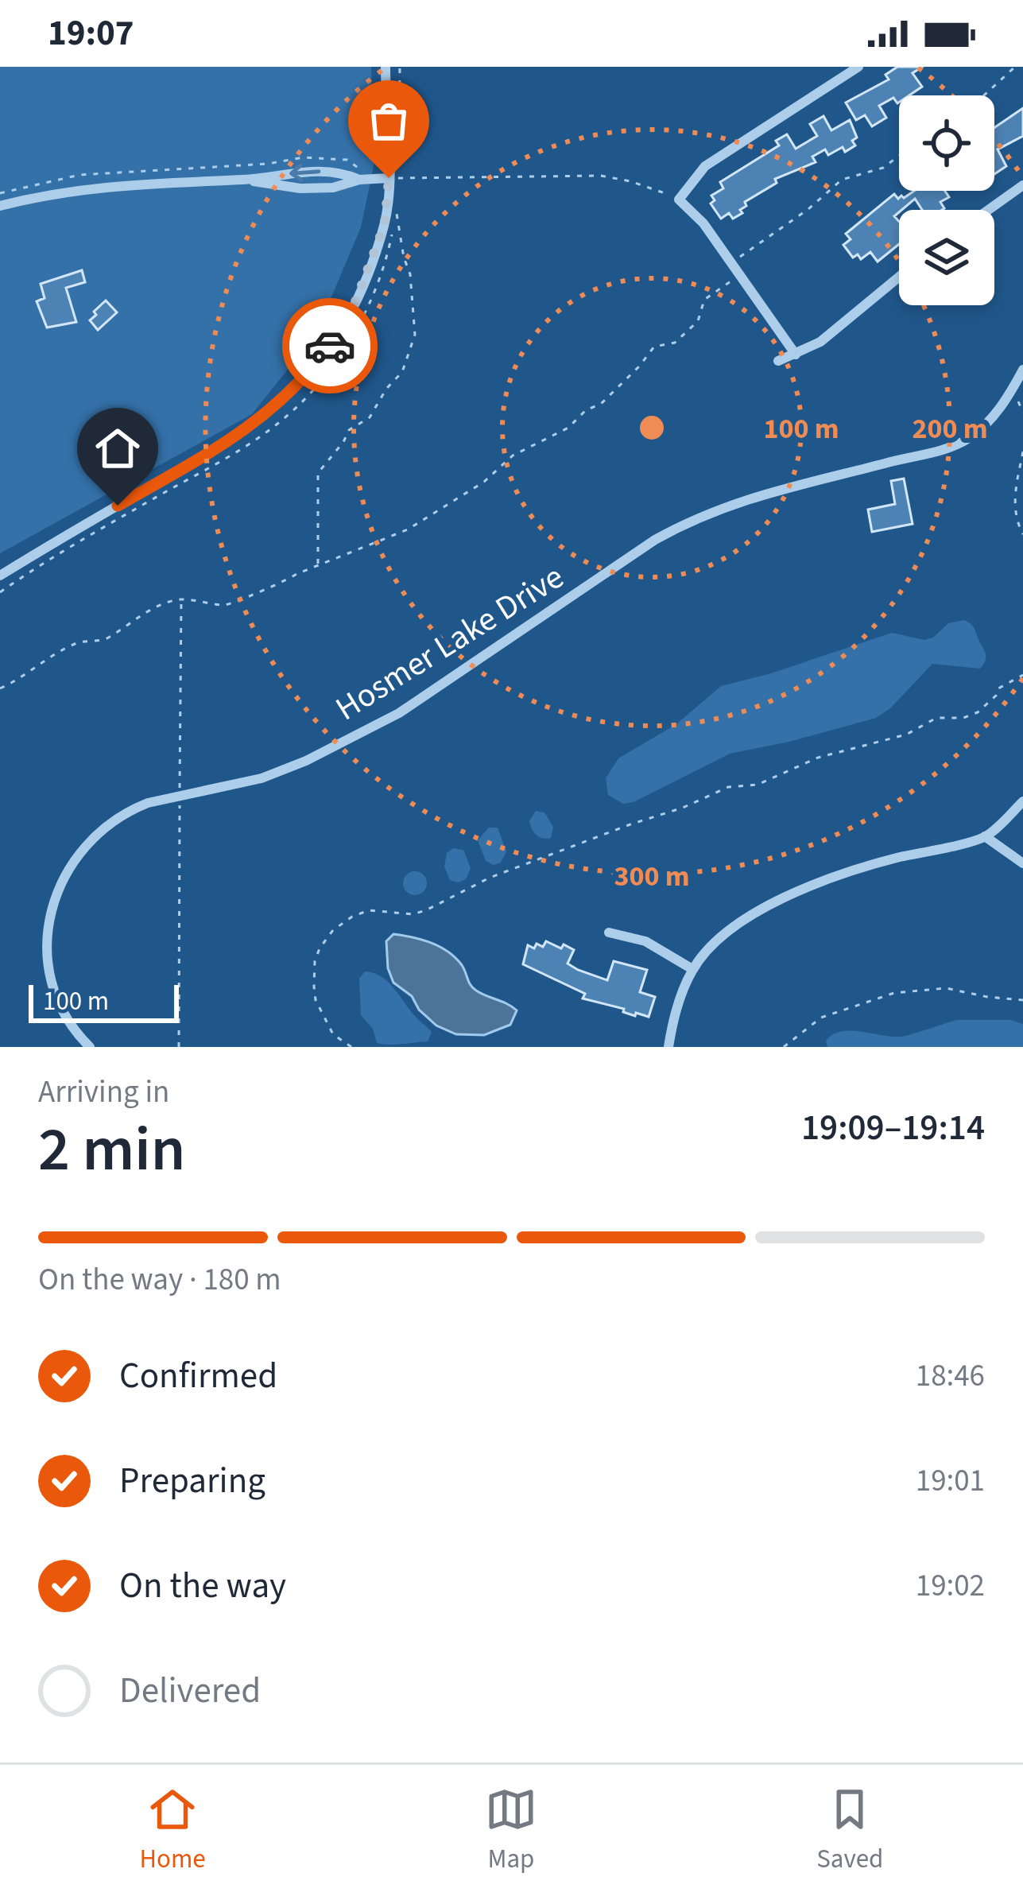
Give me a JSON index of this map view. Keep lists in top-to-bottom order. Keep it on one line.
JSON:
{"streets":{"street":["Hosmer Lake Drive"]},"scale_bar":"100 m","page":{"status":"19:07","scale":"100 m","heading":["2 min","Arriving in","19:09–19:14"],"bar":"On the way · 180 m","list":[["Confirmed","18:46"],["Preparing","19:01"],["On the way","19:02"],"Delivered"],"tabs":["Home","Map","Saved"]},"rings":["100 m","200 m","300 m"]}
